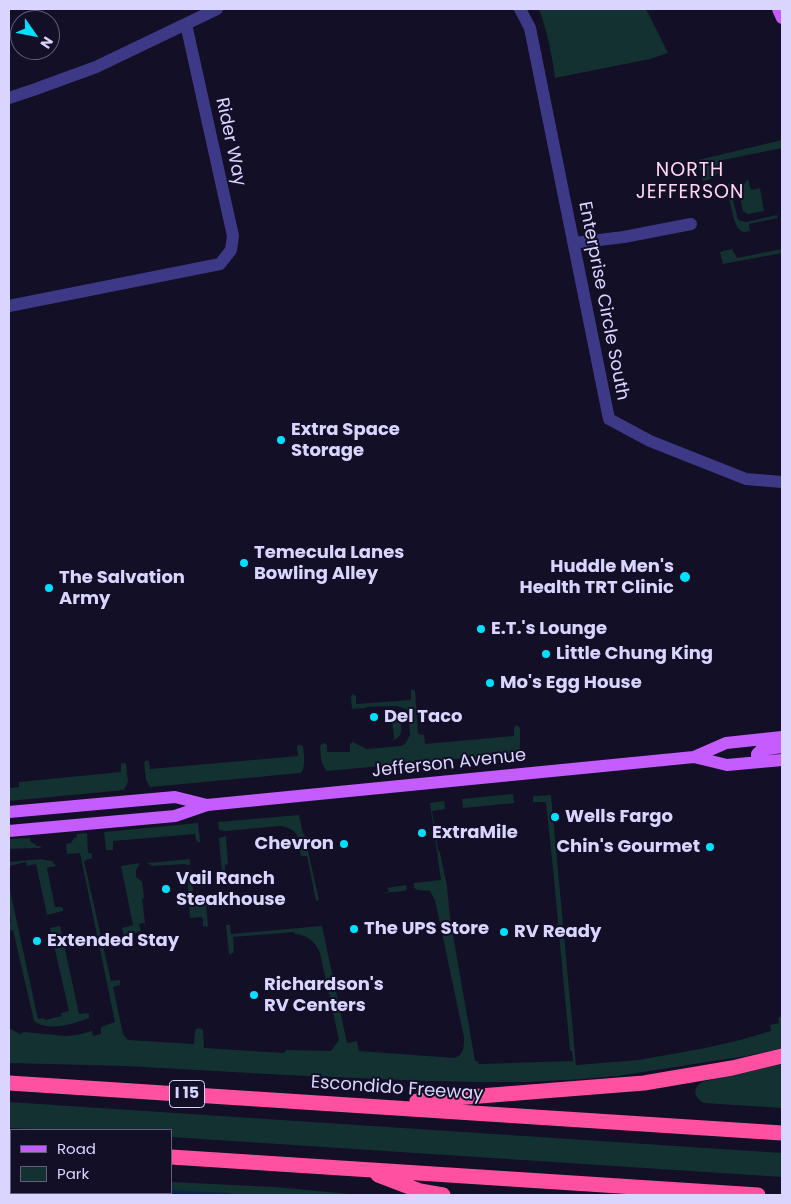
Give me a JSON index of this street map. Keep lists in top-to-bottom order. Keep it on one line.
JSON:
{"streets":{"highway":["Escondido Freeway","I 15"],"main road":["Jefferson Avenue"],"street":["Rider Way","Enterprise Circle South"]},"districts":["NORTH JEFFERSON"],"places":["Extra Space Storage","Temecula Lanes Bowling Alley","Huddle Men's Health TRT Clinic","The Salvation Army","E.T.'s Lounge","Little Chung King","Mo's Egg House","Del Taco","Wells Fargo","ExtraMile","Chevron","Chin's Gourmet","Vail Ranch Steakhouse","The UPS Store","RV Ready","Extended Stay","Richardson's RV Centers"],"legend":["Road","Park"],"north":"bottom right"}
